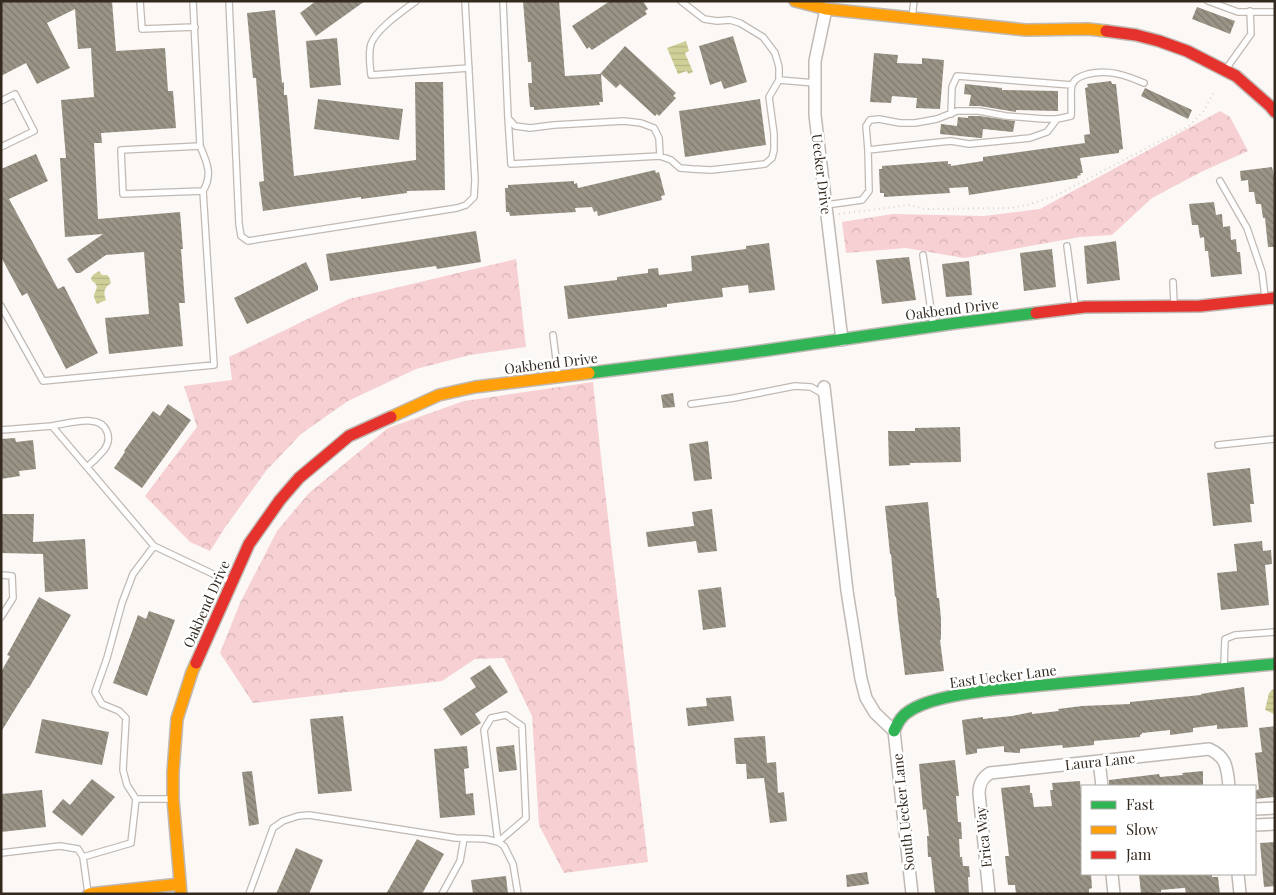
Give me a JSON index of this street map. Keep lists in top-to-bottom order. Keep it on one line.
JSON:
{"streets":{"street":["Uecker Drive","Oakbend Drive","East Uecker Lane","Laura Lane","South Uecker Lane","Erica Way"]},"crossings":[["Uecker Drive","Oakbend Drive"],["East Uecker Lane","South Uecker Lane"],["Laura Lane","Erica Way"]],"legend":["Fast","Slow","Jam"]}
